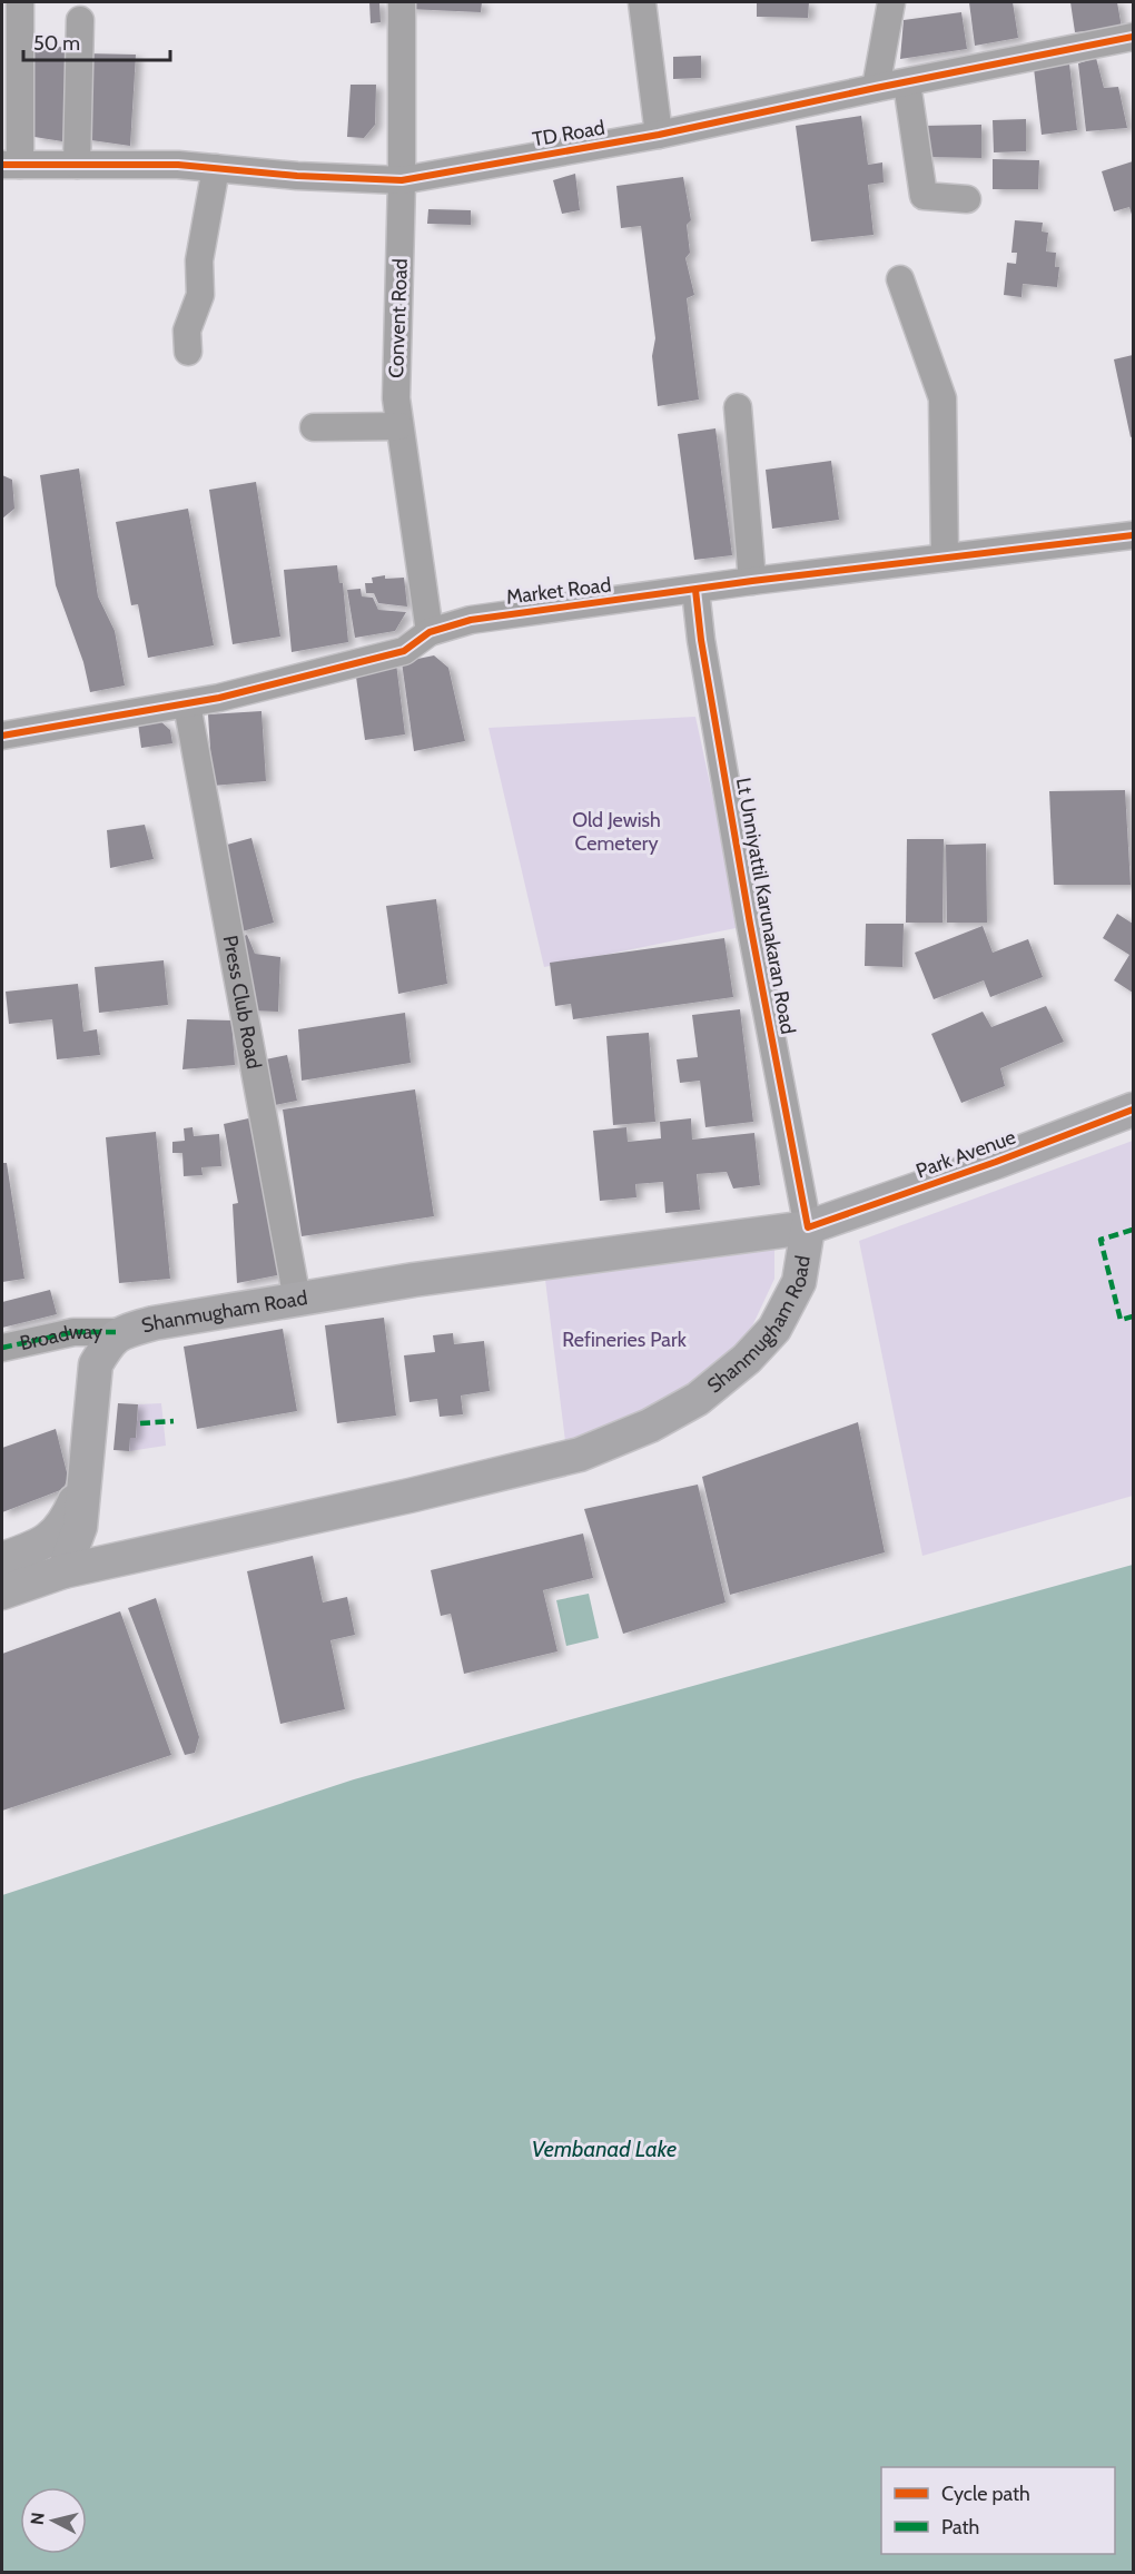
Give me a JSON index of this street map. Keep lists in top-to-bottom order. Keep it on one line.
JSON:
{"streets":{"main road":["Park Avenue","Shanmugham Road"],"street":["TD Road","Convent Road","Market Road","Lt Unniyattil Karunakaran Road","Press Club Road","Broadway"]},"crossings":[["TD Road","Convent Road"],["Convent Road","Market Road"],["Market Road","Lt Unniyattil Karunakaran Road"],["Market Road","Press Club Road"],["Lt Unniyattil Karunakaran Road","Park Avenue"],["Lt Unniyattil Karunakaran Road","Shanmugham Road"],["Press Club Road","Shanmugham Road"],["Park Avenue","Shanmugham Road"],["Shanmugham Road","Broadway"]],"water":["Vembanad Lake"],"parks":["Old Jewish Cemetery","Refineries Park"],"legend":["Cycle path","Path"],"scale_bar":"50 m","north":"left"}
